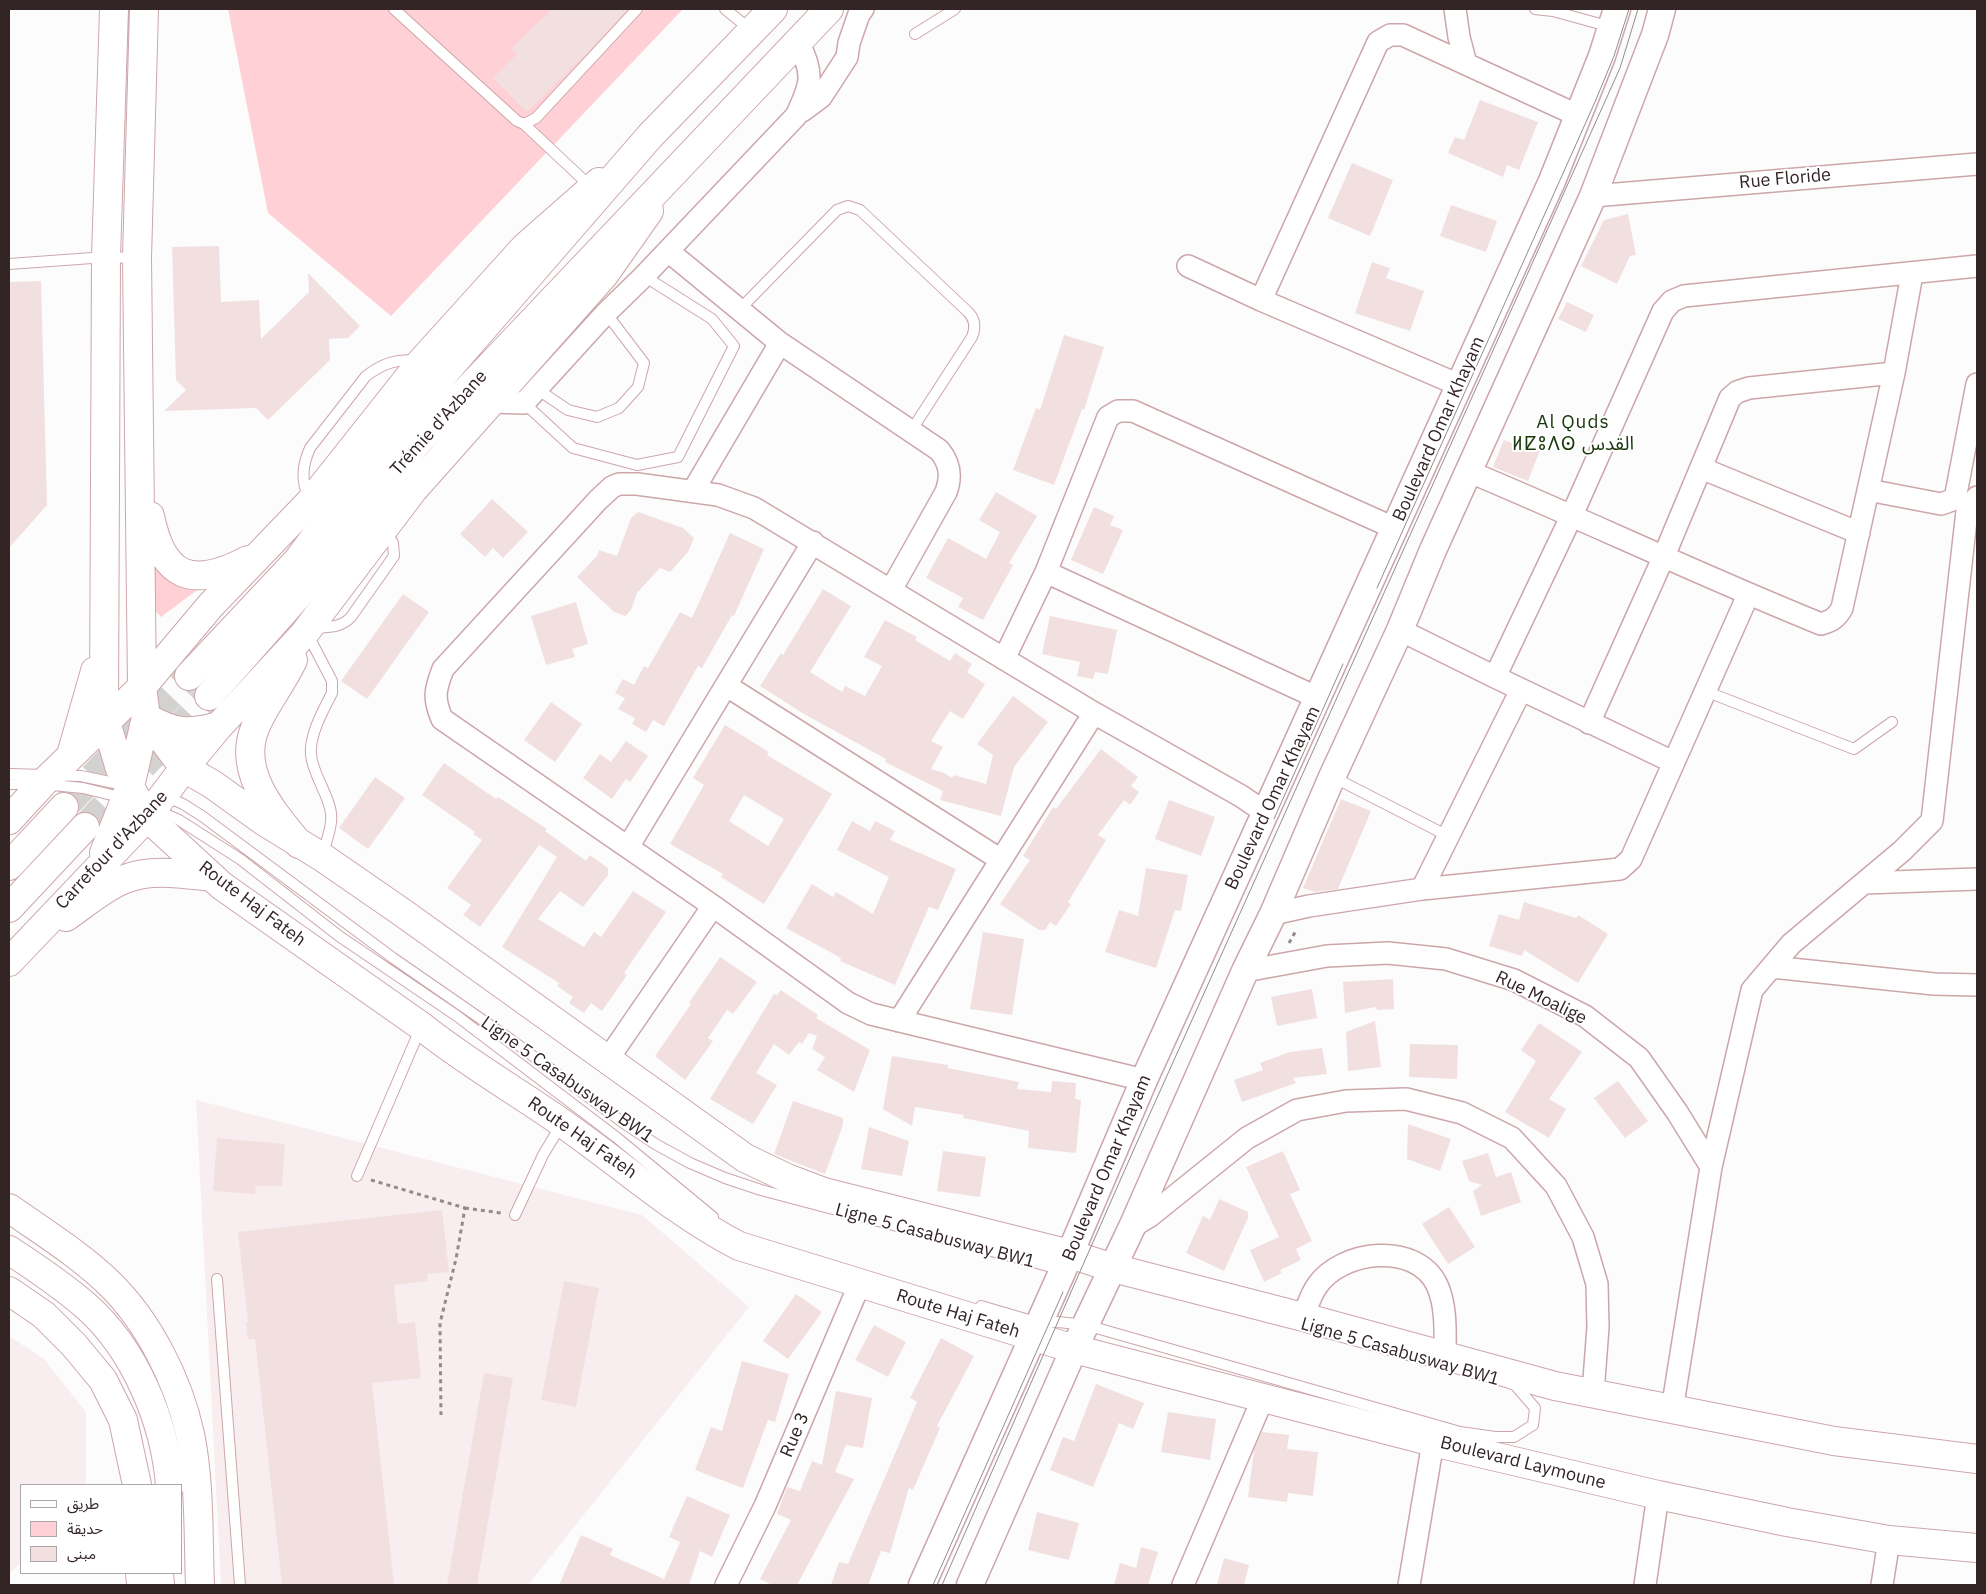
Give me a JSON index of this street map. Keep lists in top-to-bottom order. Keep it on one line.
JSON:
{"streets":{"main road":["Trémie d'Azbane","Carrefour d'Azbane","Route Haj Fateh","Boulevard Laymoune"],"street":["Rue Floride","Boulevard Omar Khayam","Rue Moalige","Rue 3"],"lane":["Ligne 5 Casabusway BW1"]},"crossings":[["Boulevard Omar Khayam","Route Haj Fateh"],["Boulevard Omar Khayam","Ligne 5 Casabusway BW1"],["Carrefour d'Azbane","Route Haj Fateh"],["Carrefour d'Azbane","Ligne 5 Casabusway BW1"],["Route Haj Fateh","Ligne 5 Casabusway BW1"],["Route Haj Fateh","Rue 3"],["Route Haj Fateh","Boulevard Laymoune"]],"districts":["Al Quds ⵍⵇⵓⴷⵙ القدس"],"legend":["طريق","حديقة","مبنى"]}
